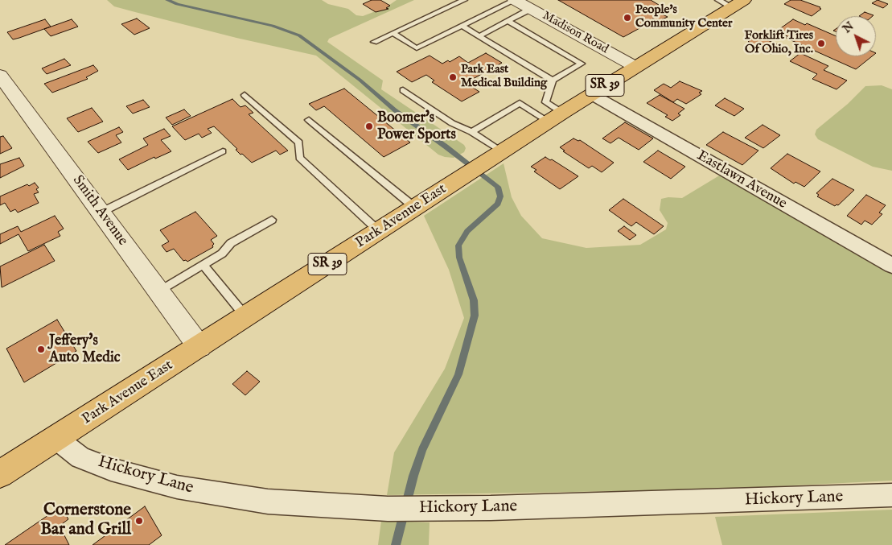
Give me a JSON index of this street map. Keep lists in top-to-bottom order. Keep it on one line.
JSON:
{"streets":{"main road":["SR 39","Park Avenue East"],"street":["Madison Road","Eastlawn Avenue","Smith Avenue","Hickory Lane"]},"crossings":[["Madison Road","Park Avenue East"],["Eastlawn Avenue","Park Avenue East"],["Smith Avenue","Park Avenue East"],["Park Avenue East","Hickory Lane"]],"places":["People's Community Center","Forklift Tires Of Ohio, Inc.","Park East Medical Building","Boomer's Power Sports","Jeffery's Auto Medic","Cornerstone Bar and Grill"],"north":"top left"}
